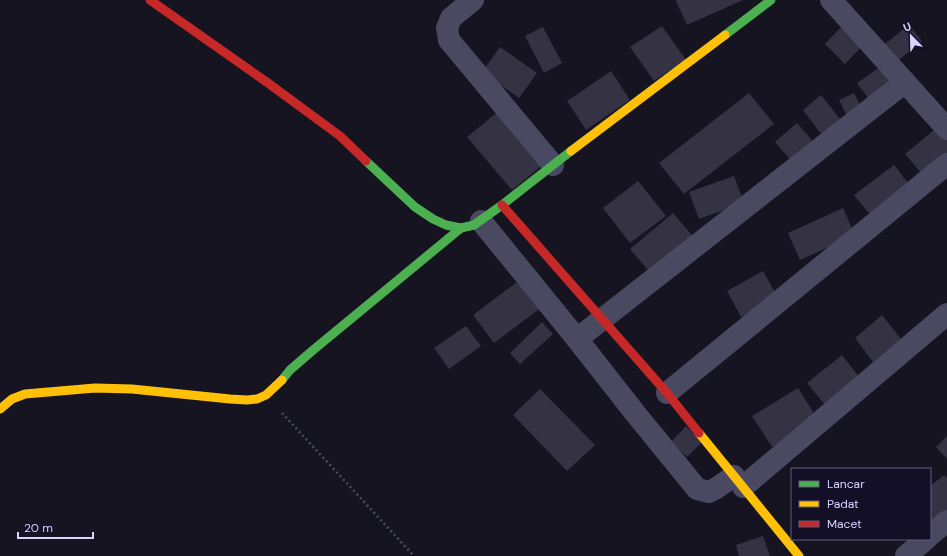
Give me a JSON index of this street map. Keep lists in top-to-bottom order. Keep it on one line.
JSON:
{"legend":["Lancar","Padat","Macet"],"scale_bar":"20 m","north":"top left"}
